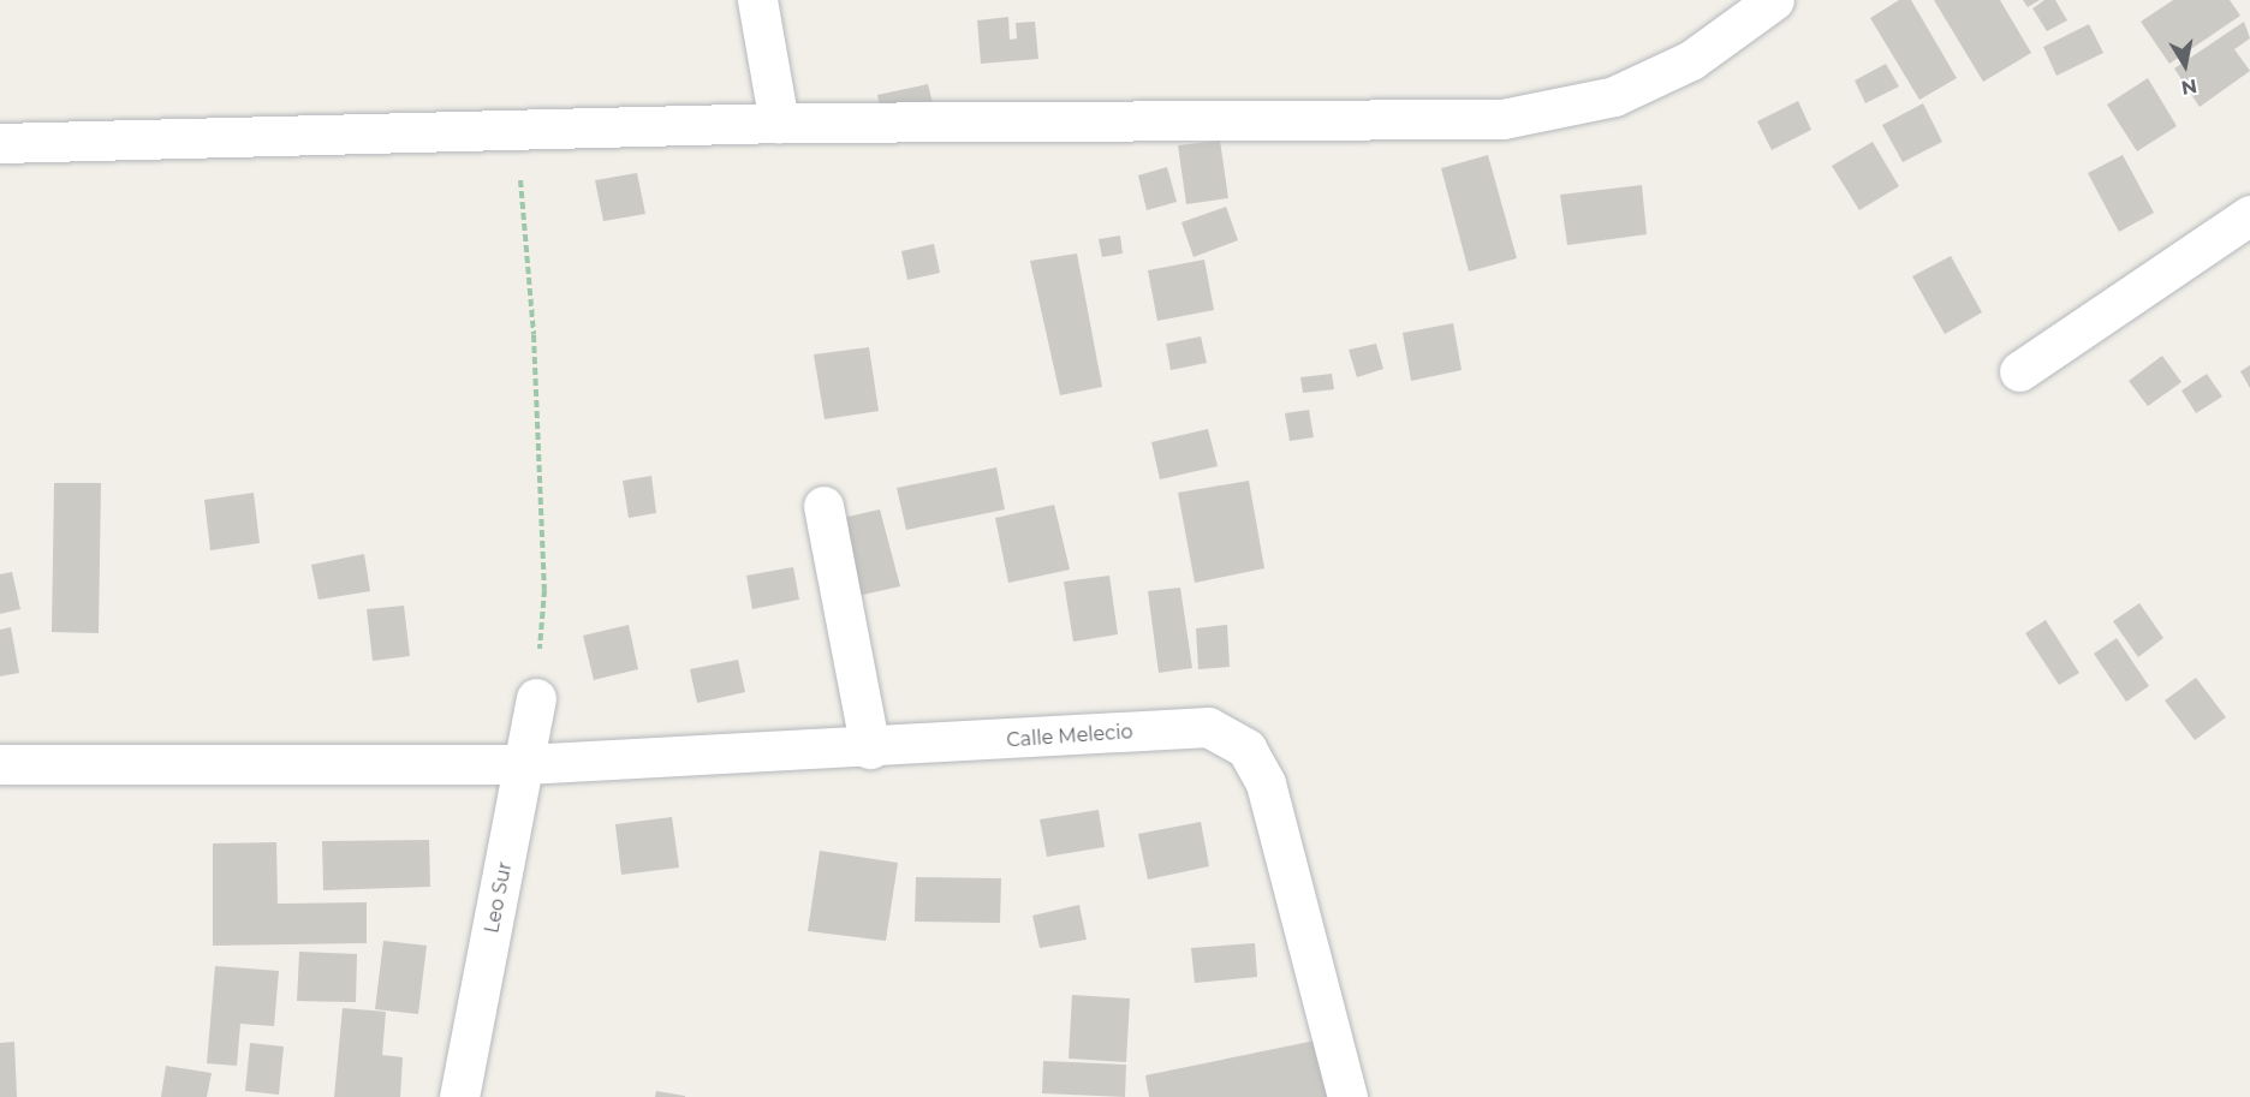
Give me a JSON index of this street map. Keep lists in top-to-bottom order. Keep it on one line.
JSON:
{"streets":{"street":["Calle Melecio","Leo Sur"]},"crossings":[["Calle Melecio","Leo Sur"]],"north":"bottom"}
